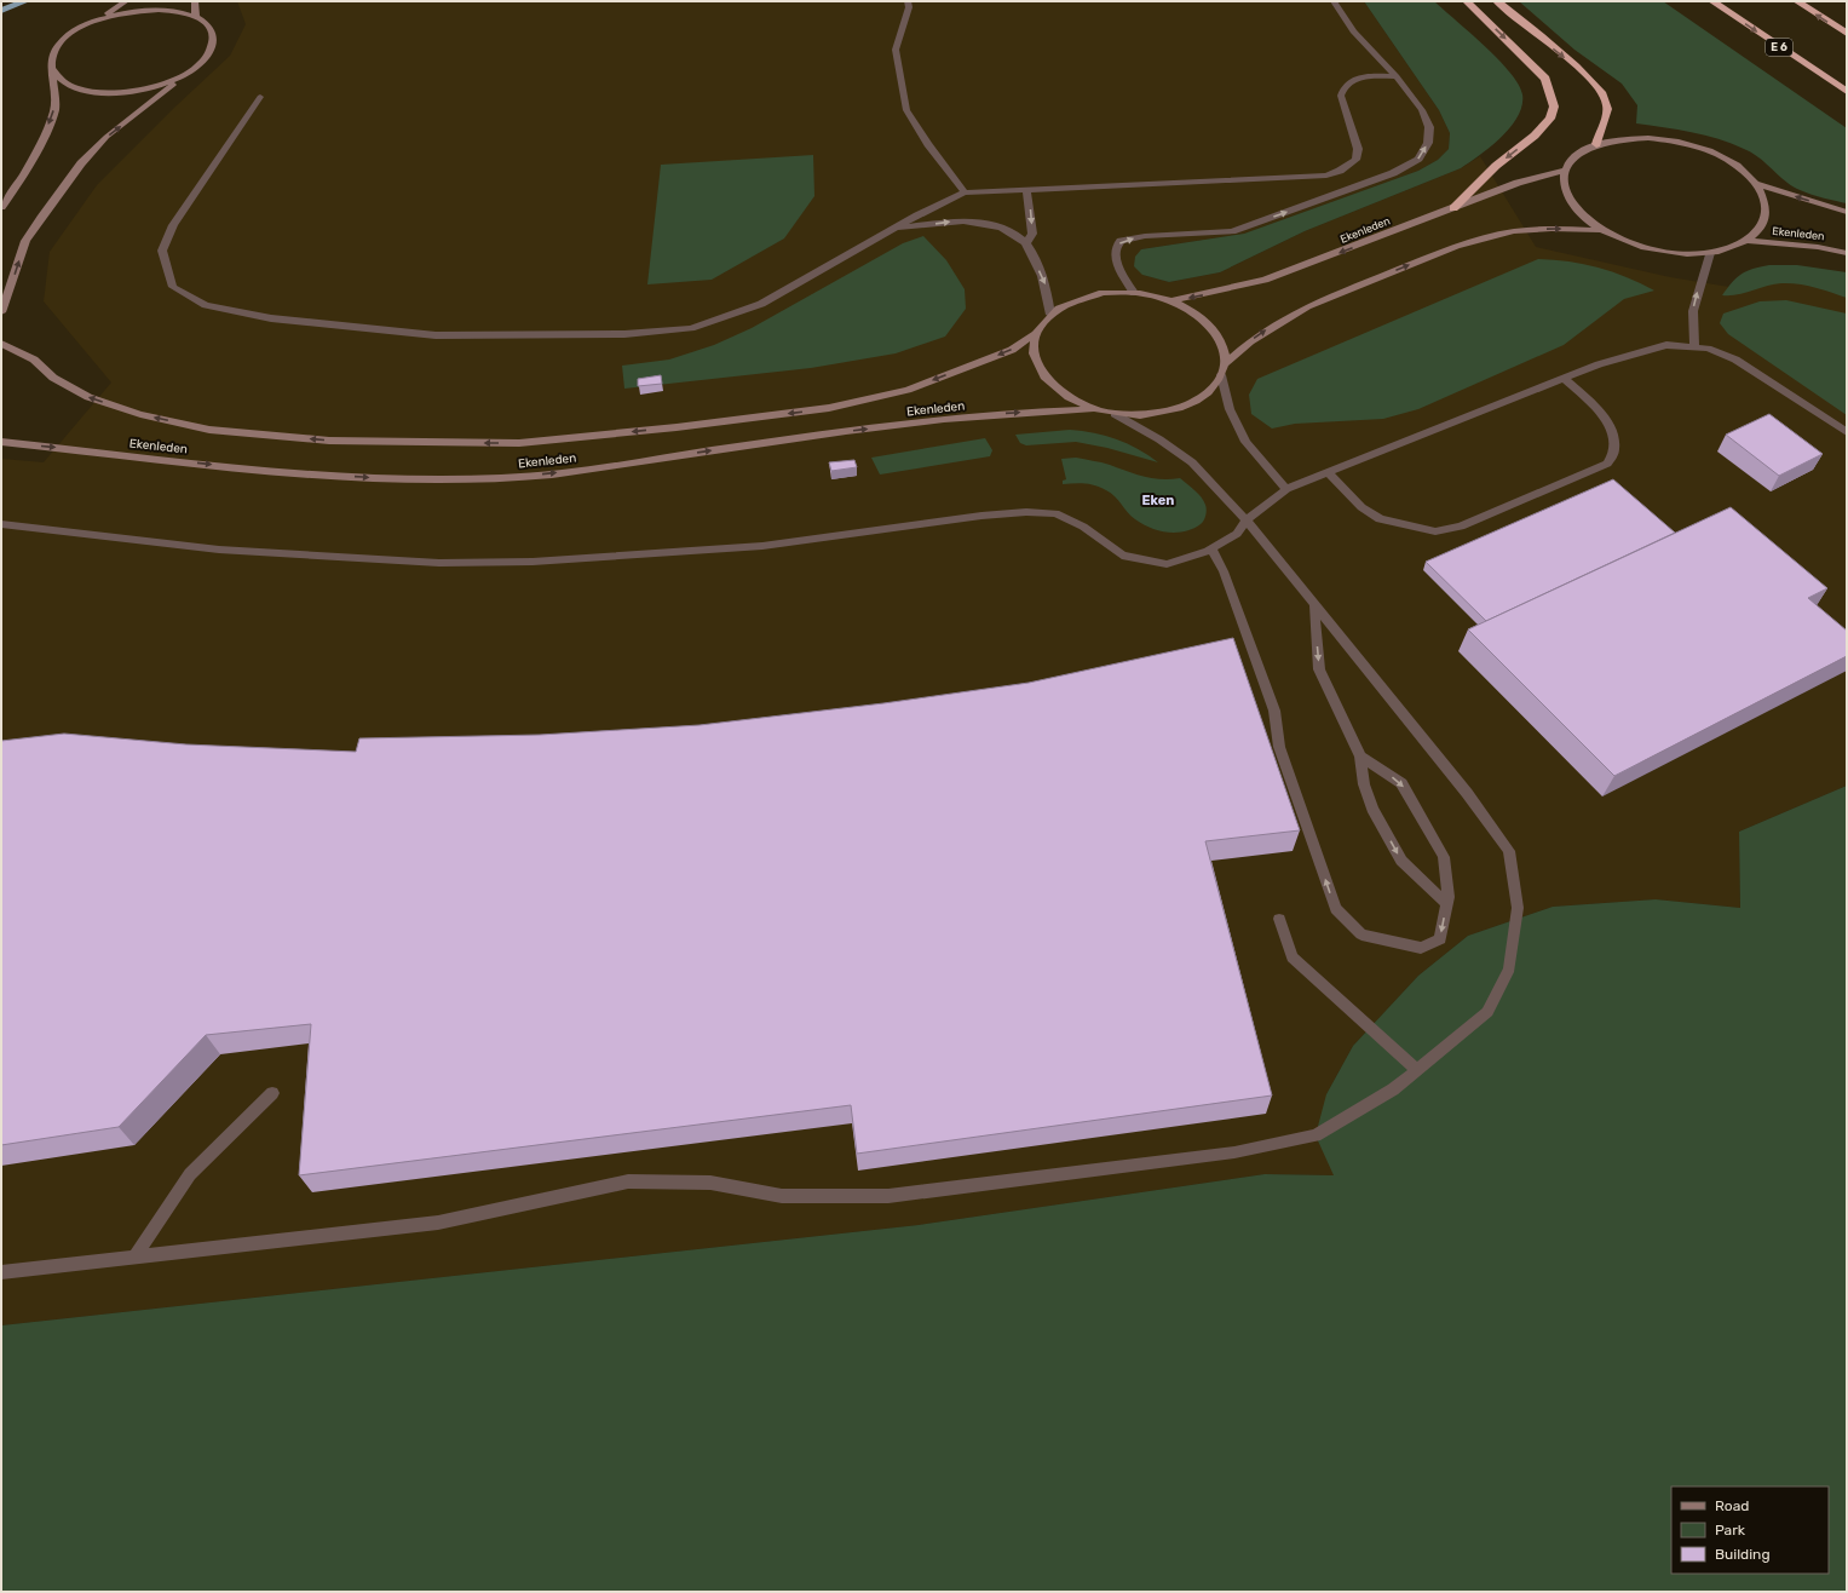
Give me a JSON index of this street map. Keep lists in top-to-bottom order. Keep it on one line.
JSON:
{"streets":{"highway":["E 6"],"street":["Ekenleden"]},"districts":["Eken"],"legend":["Road","Park","Building"]}
